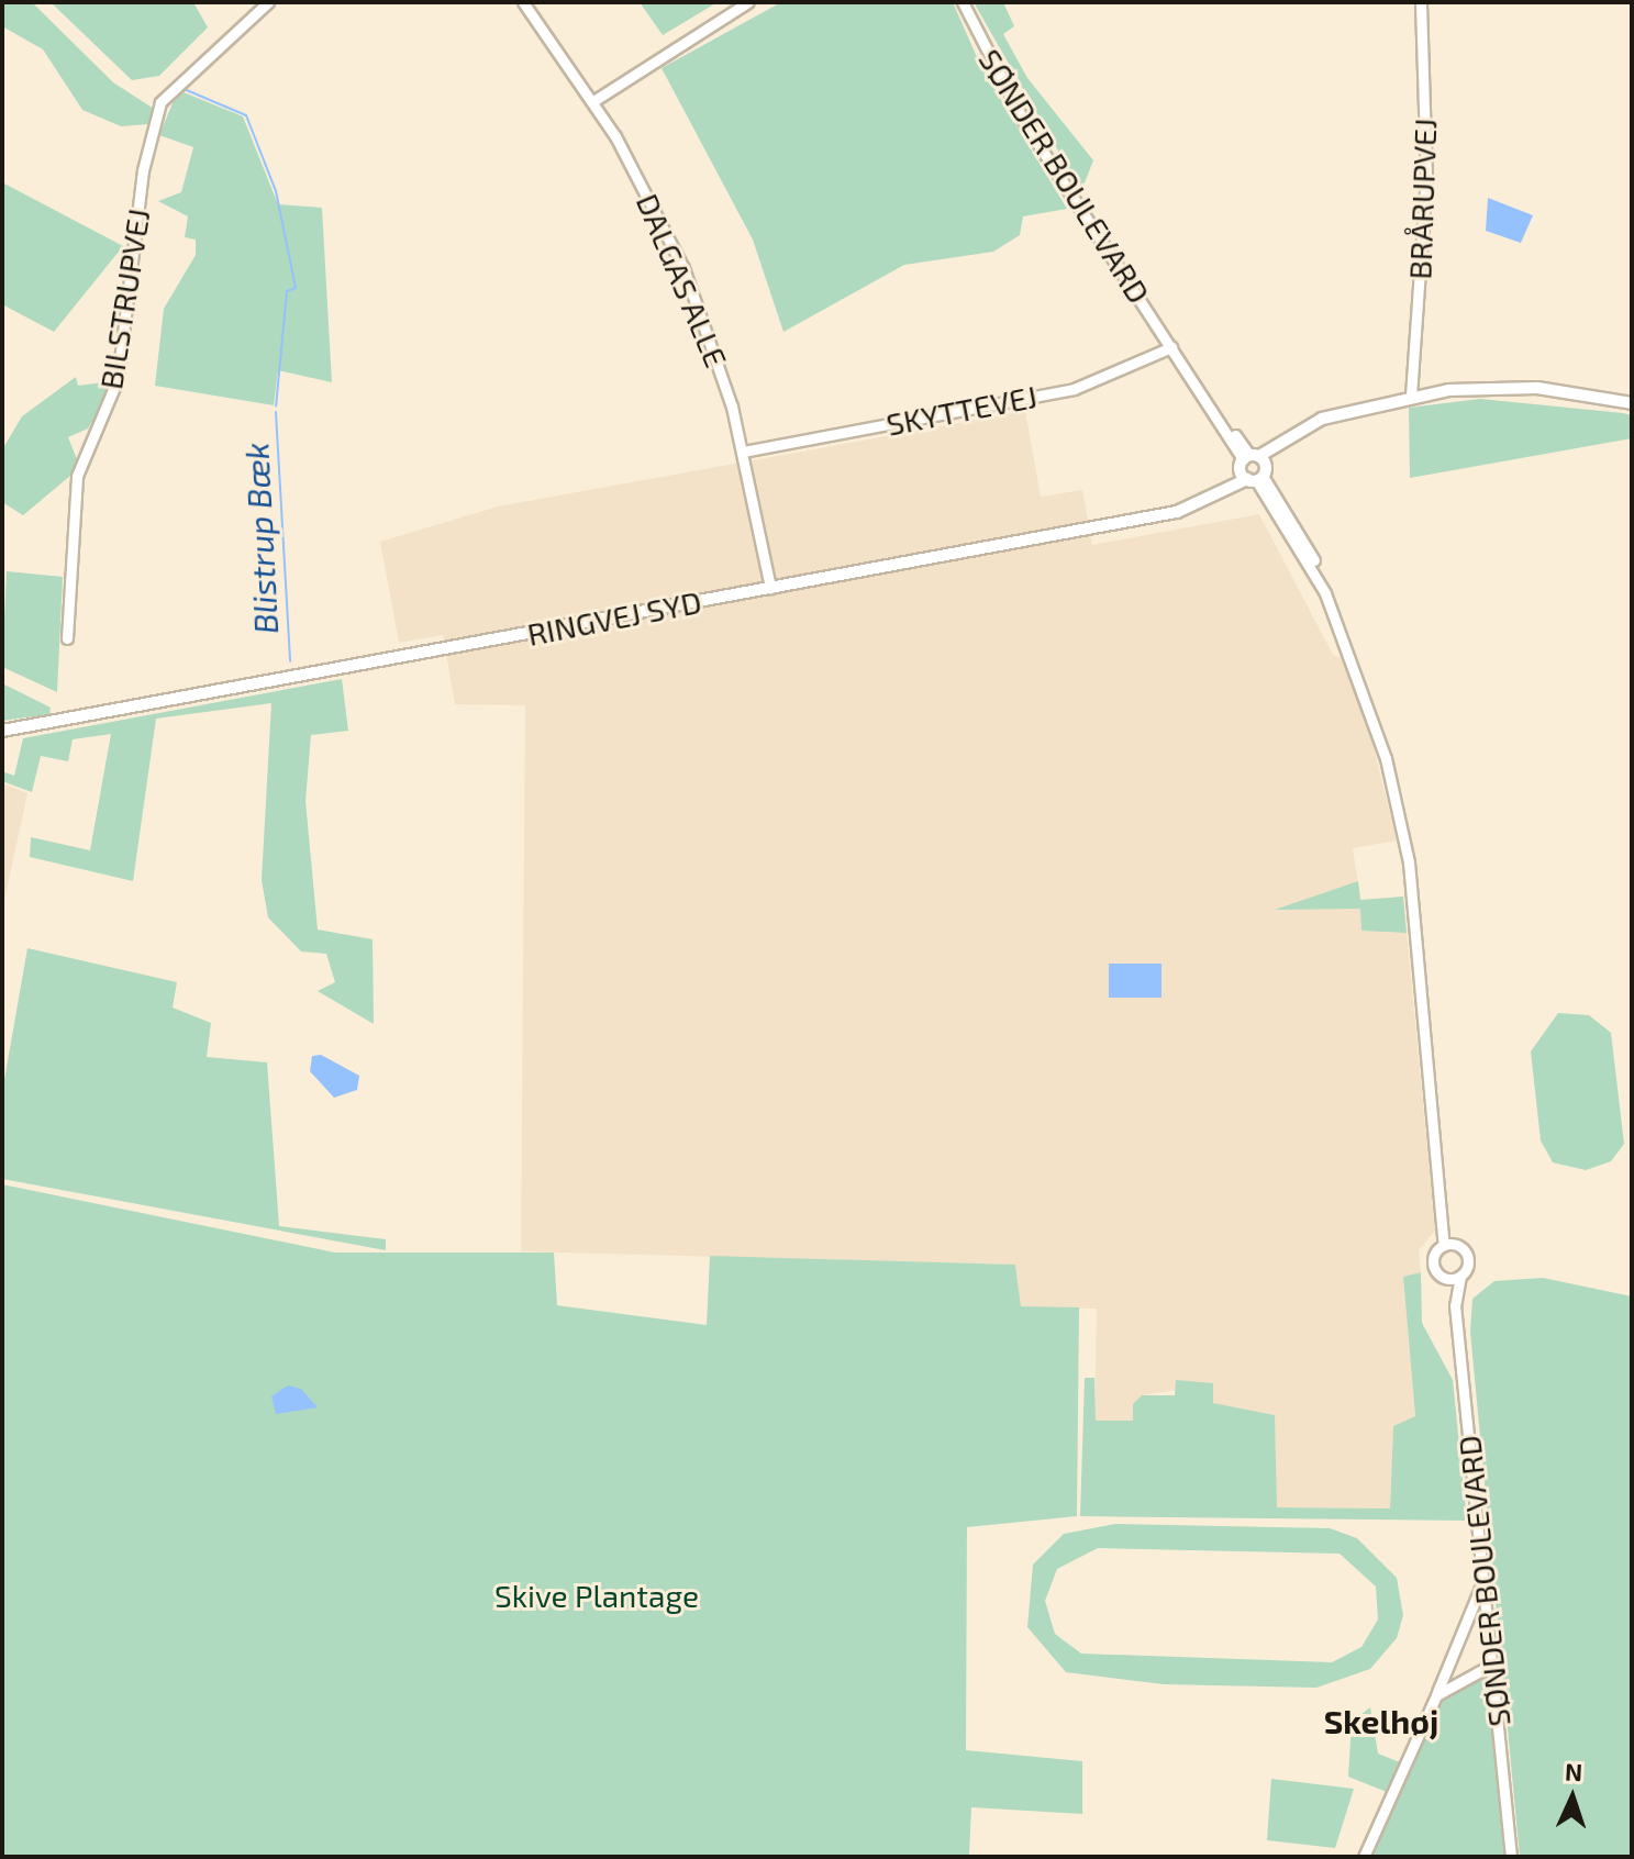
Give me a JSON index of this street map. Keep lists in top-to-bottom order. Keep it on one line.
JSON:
{"streets":{"main road":["RINGVEJ SYD"],"street":["SØNDER BOULEVARD","BRÅRUPVEJ","DALGAS ALLE","BILSTRUPVEJ","SKYTTEVEJ"]},"crossings":[["SØNDER BOULEVARD","SKYTTEVEJ"],["SØNDER BOULEVARD","RINGVEJ SYD"],["BRÅRUPVEJ","RINGVEJ SYD"],["DALGAS ALLE","SKYTTEVEJ"],["DALGAS ALLE","RINGVEJ SYD"]],"districts":["Skelhøj"],"water":["Blistrup Bæk"],"parks":["Skive Plantage"],"north":"top"}
